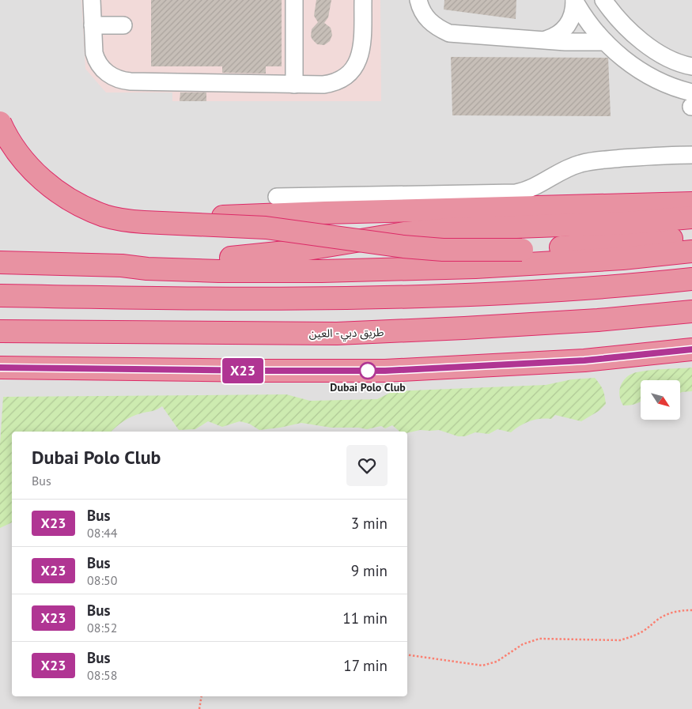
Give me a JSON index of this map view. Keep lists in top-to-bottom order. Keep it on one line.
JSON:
{"streets":{"highway":["طريق دبي - العين"]},"places":["Dubai Polo Club"],"lines":["bus line X23"],"north":"bottom right","page":{"on_map":"X23","heading":["Dubai Polo Club","Bus"],"list":[{"mark":"X23","name":"Bus","note":"08:44","value":"3 min"},{"mark":"X23","name":"Bus","note":"08:50","value":"9 min"},{"mark":"X23","name":"Bus","note":"08:52","value":"11 min"},{"mark":"X23","name":"Bus","note":"08:58","value":"17 min"}]}}
